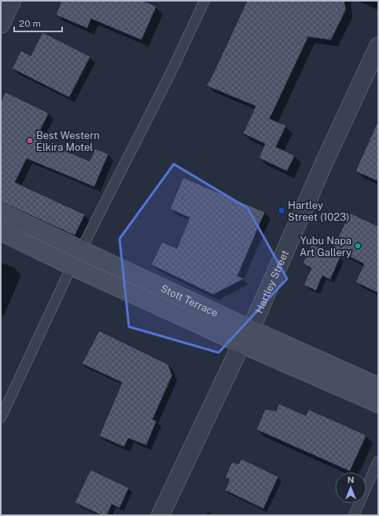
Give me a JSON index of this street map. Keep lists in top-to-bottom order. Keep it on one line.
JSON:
{"streets":{"main road":["Hartley Street","Stott Terrace"]},"crossings":[["Hartley Street","Stott Terrace"]],"places":{"other":["Best Western Elkira Motel","Yubu Napa Art Gallery"],"transit":["Hartley Street (1023)"]},"scale_bar":"20 m","north":"top"}
